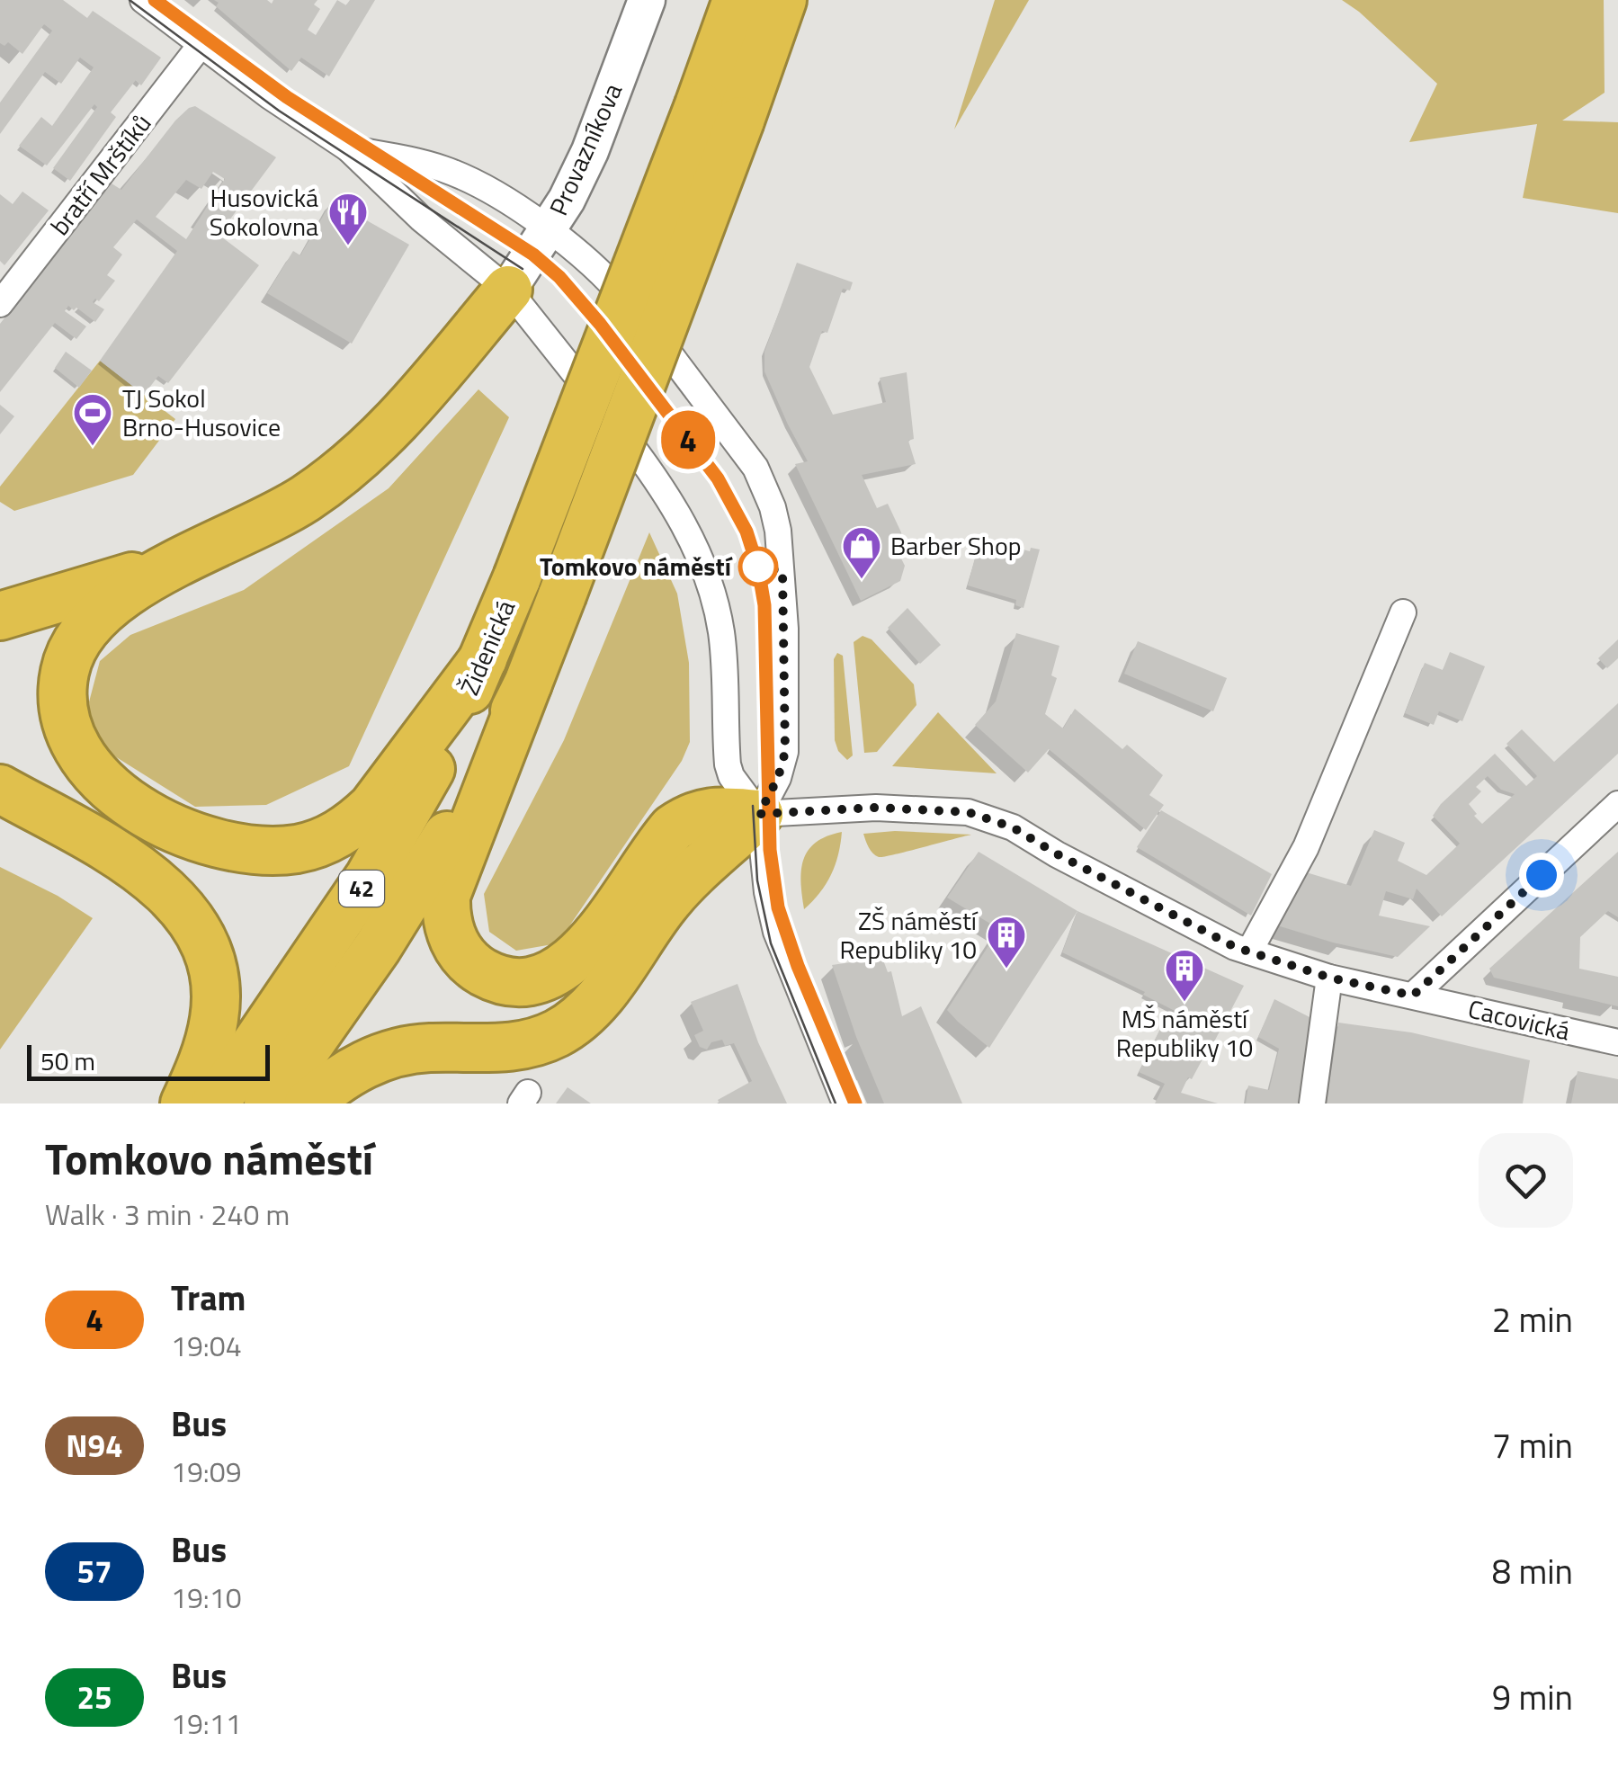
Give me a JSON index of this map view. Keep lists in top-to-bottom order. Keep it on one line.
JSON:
{"streets":{"highway":["Židenická","42"],"main road":["Provazníkova"],"street":["bratří Mrštíků","Cacovická"]},"places":{"restaurant":["Husovická Sokolovna"],"sports":["TJ Sokol Brno-Husovice"],"other":["Tomkovo náměstí"],"shop":["Barber Shop"],"building":["ZŠ náměstí Republiky 10","MŠ náměstí Republiky 10"]},"lines":["tram line 4"],"scale_bar":"50 m","page":{"on_map":"4","scale":"50 m","heading":["Tomkovo náměstí","Walk · 3 min · 240 m"],"list":[{"mark":"4","name":"Tram","note":"19:04","value":"2 min"},{"mark":"N94","name":"Bus","note":"19:09","value":"7 min"},{"mark":"57","name":"Bus","note":"19:10","value":"8 min"},{"mark":"25","name":"Bus","note":"19:11","value":"9 min"}]}}
